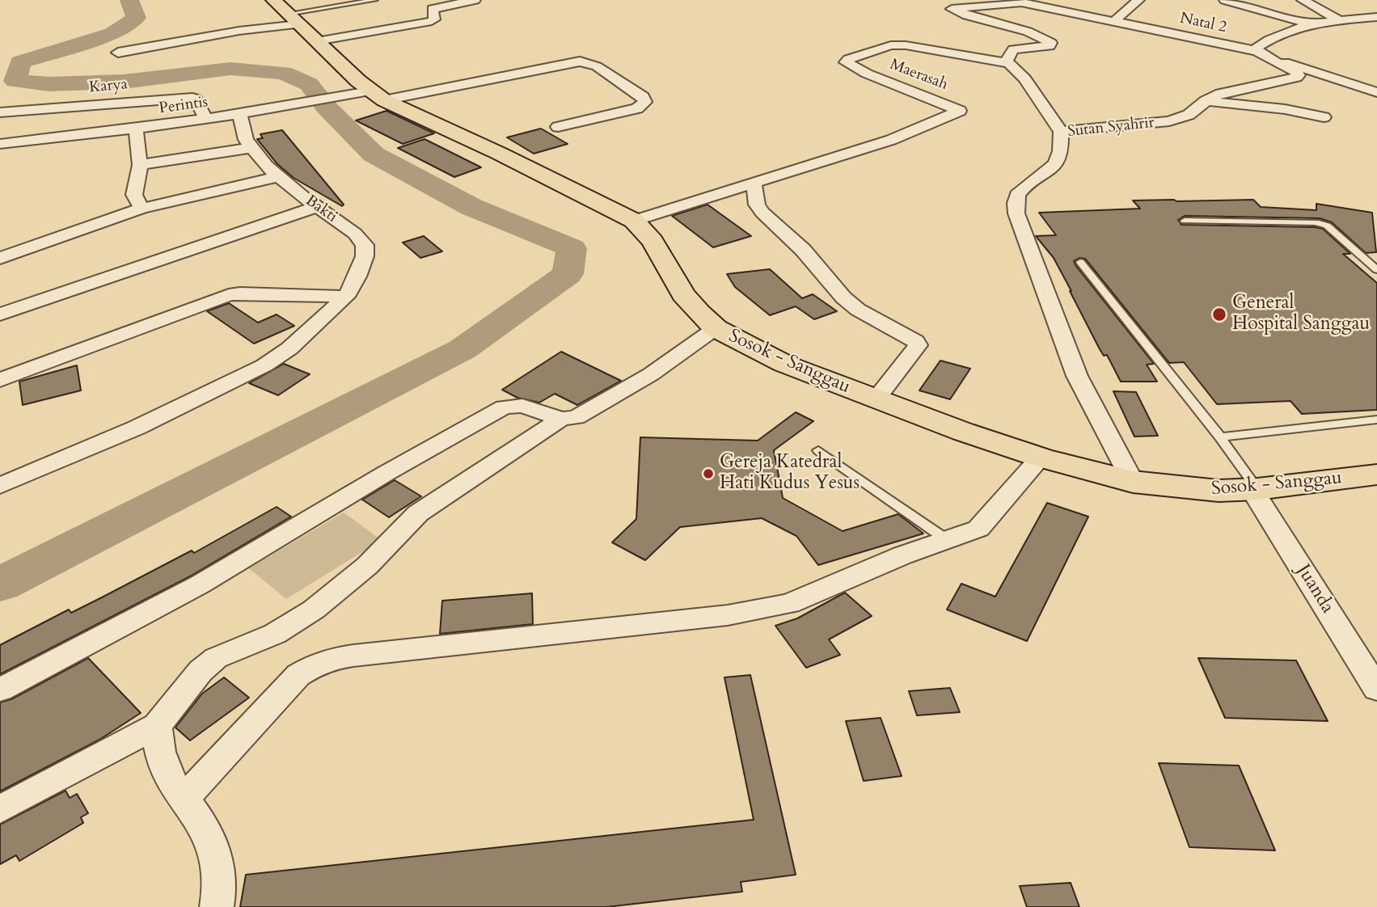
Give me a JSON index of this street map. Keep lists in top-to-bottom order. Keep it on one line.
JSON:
{"streets":{"highway":["Sosok - Sanggau"],"street":["Natal 2","Maerasah","Karya","Perintis","Sutan Syahrir","Bakti","Juanda"]},"crossings":[["Natal 2","Maerasah"],["Natal 2","Sutan Syahrir"],["Maerasah","Sosok - Sanggau"],["Karya","Perintis"],["Perintis","Bakti"],["Perintis","Sosok - Sanggau"],["Sutan Syahrir","Sosok - Sanggau"],["Sosok - Sanggau","Juanda"]],"places":["General Hospital Sanggau","Gereja Katedral Hati Kudus Yesus"]}
